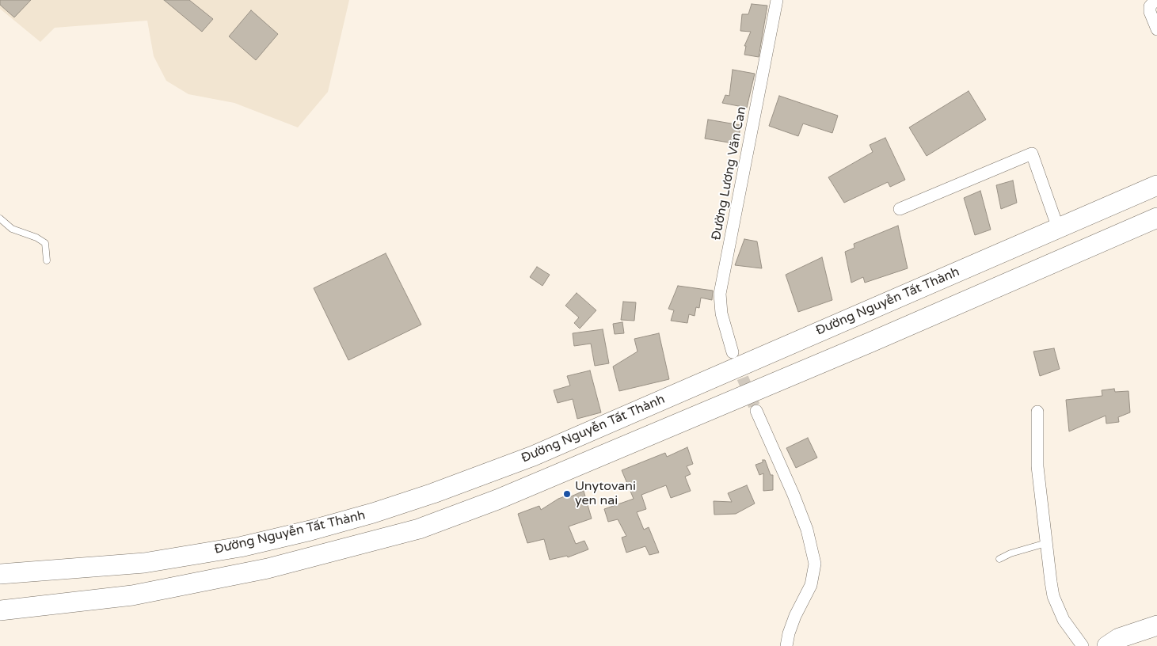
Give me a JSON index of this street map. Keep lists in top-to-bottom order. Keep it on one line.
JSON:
{"streets":{"main road":["Đường Nguyễn Tất Thành"],"street":["Đường Lương Văn Can"]},"places":["Unytovani yen nai"]}
